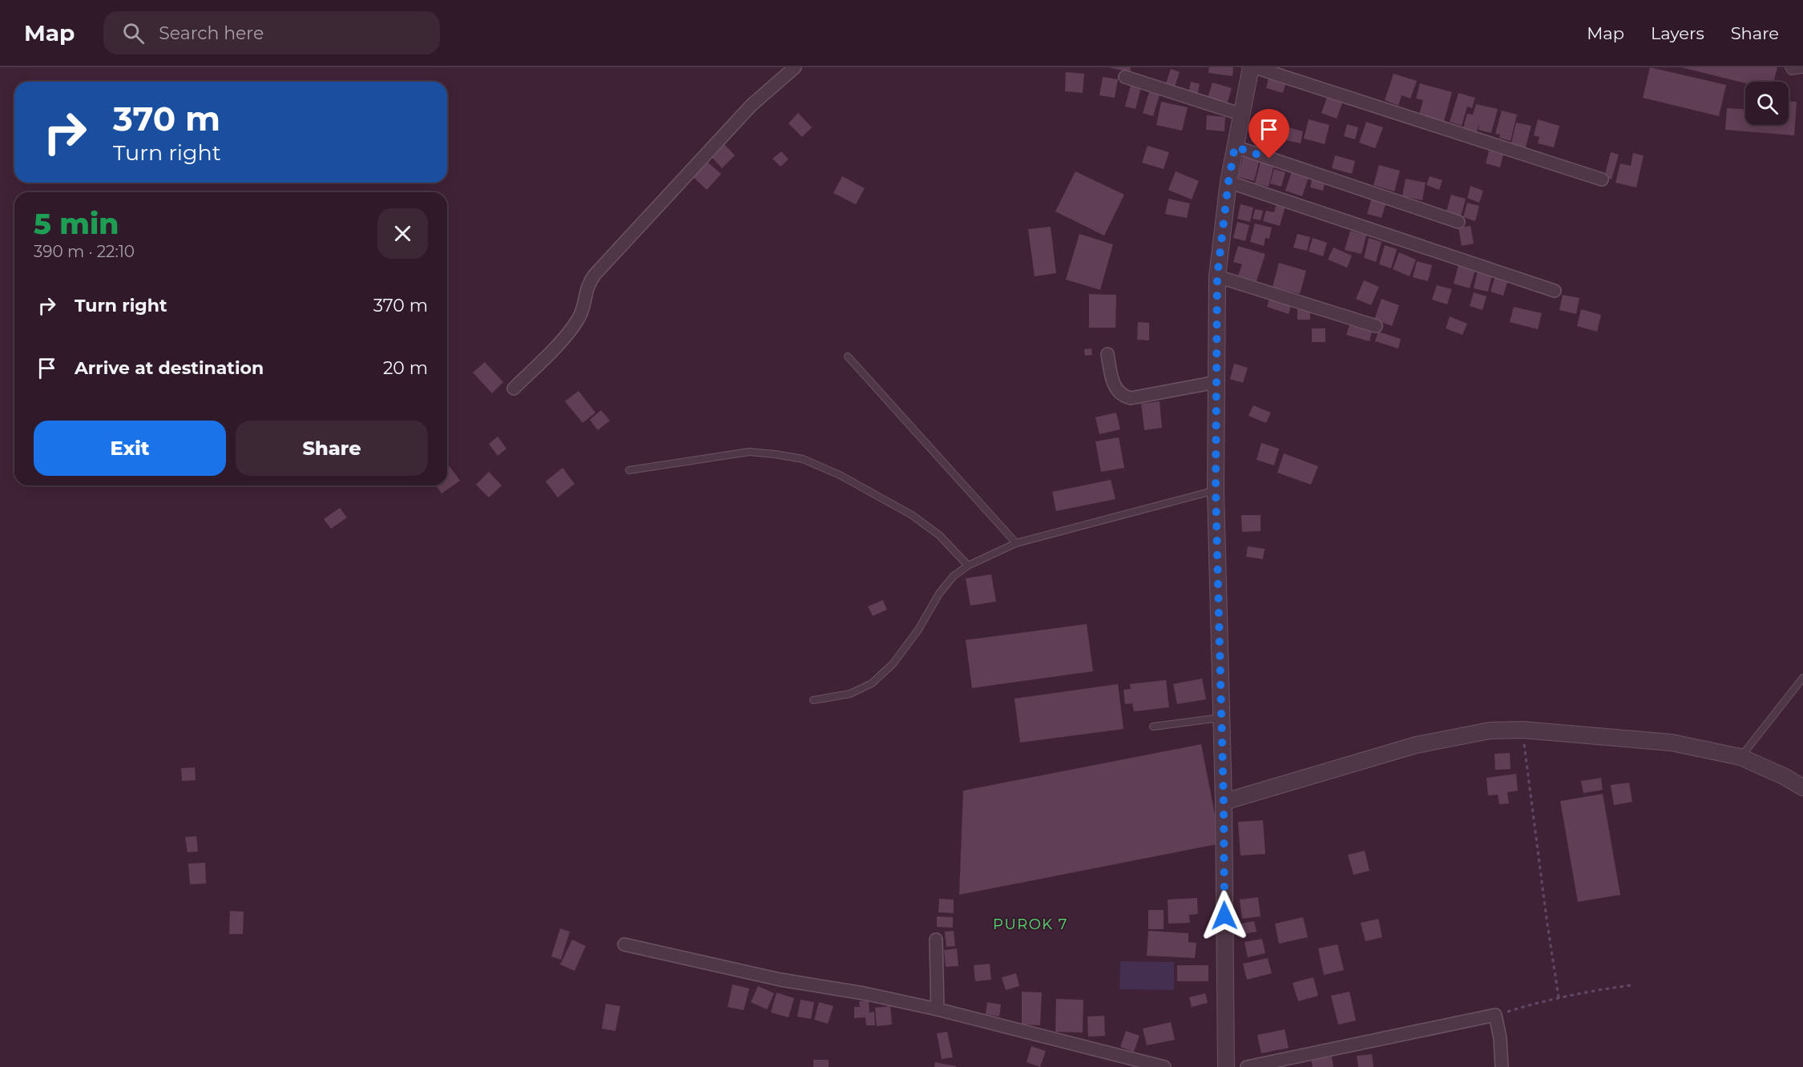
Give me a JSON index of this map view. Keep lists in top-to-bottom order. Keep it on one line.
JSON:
{"districts":["PUROK 7"],"page":{"header":"Map","search":"Search here","nav":["Map","Layers","Share"],"turn":["370 m","Turn right"],"heading":["5 min","390 m · 22:10"],"list":[{"name":"Turn right","value":"370 m"},{"name":"Arrive at destination","value":"20 m"}],"buttons":["Exit","Share"]}}
